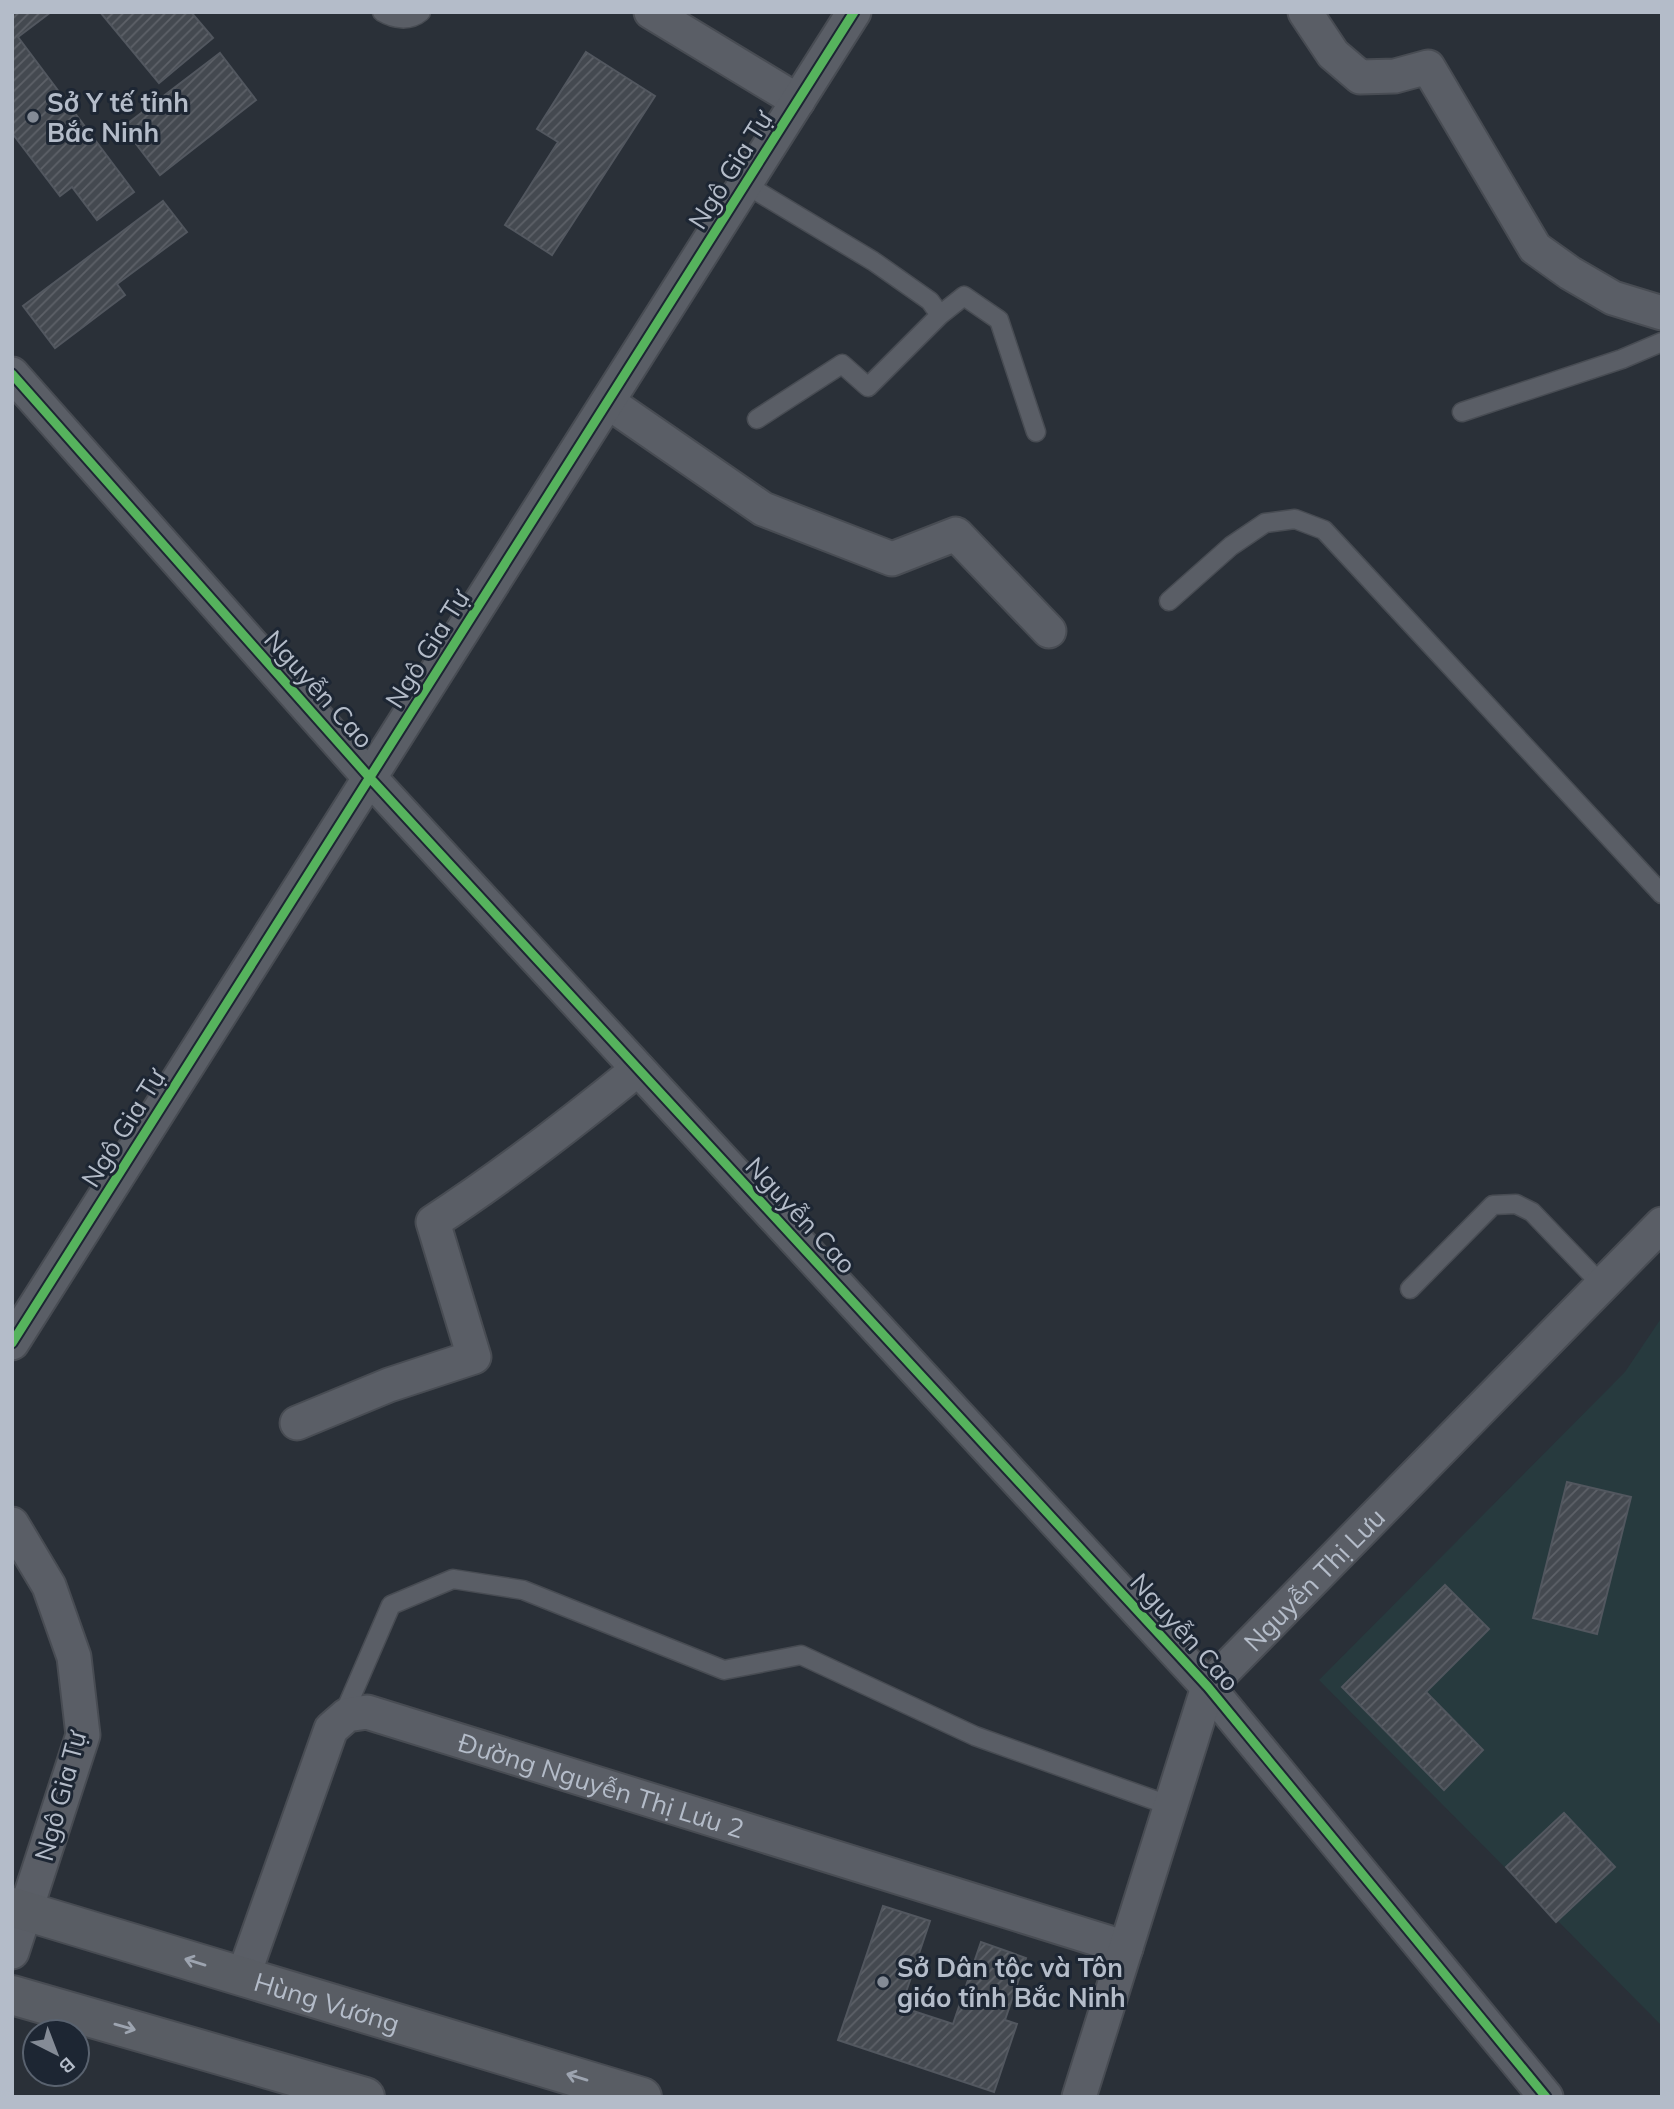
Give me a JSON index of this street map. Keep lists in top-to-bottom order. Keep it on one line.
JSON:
{"streets":{"main road":["Hùng Vương"],"street":["Ngô Gia Tự","Nguyễn Cao","Nguyễn Thị Lưu","Đường Nguyễn Thị Lưu 2"]},"crossings":[["Ngô Gia Tự","Nguyễn Cao"],["Ngô Gia Tự","Hùng Vương"],["Nguyễn Cao","Nguyễn Thị Lưu"],["Nguyễn Thị Lưu","Đường Nguyễn Thị Lưu 2"]],"places":["Sở Y tế tỉnh Bắc Ninh","Sở Dân tộc và Tôn giáo tỉnh Bắc Ninh"],"north":"bottom right"}
